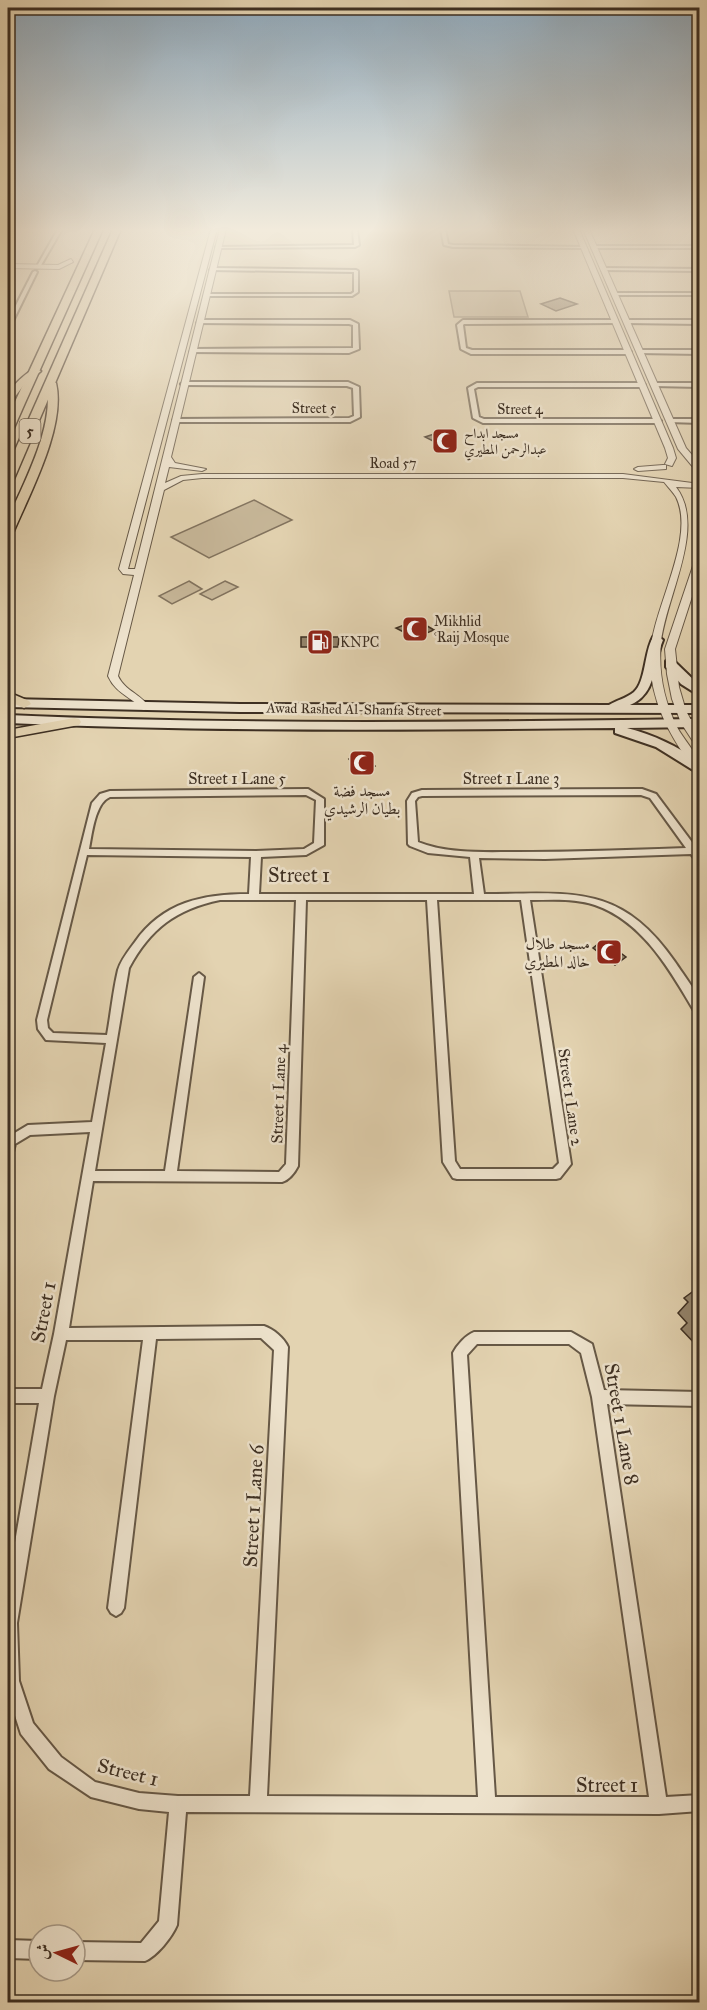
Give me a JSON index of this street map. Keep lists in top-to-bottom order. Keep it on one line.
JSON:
{"streets":{"highway":["5"],"main road":["Awad Rashed Al-Shanfa Street"],"street":["Street 5","Street 4","Road 57","Street 1 Lane 5","Street 1 Lane 3","Street 1","Street 1 Lane 4","Street 1 Lane 2","Street 1 Lane 8","Street 1 Lane 6"]},"crossings":[["Street 1 Lane 5","Street 1"],["Street 1","Street 1 Lane 4"],["Street 1","Street 1 Lane 2"],["Street 1","Street 1 Lane 8"],["Street 1","Street 1 Lane 6"]],"places":{"mosque":["مسجد ابداح عبدالرحمن المطيري","Mikhlid ʿRaij Mosque","مسجد فضة بطيان الرشيدي","مسجد طلال خالد المطيري"],"fuel station":["KNPC"]},"north":"left"}
